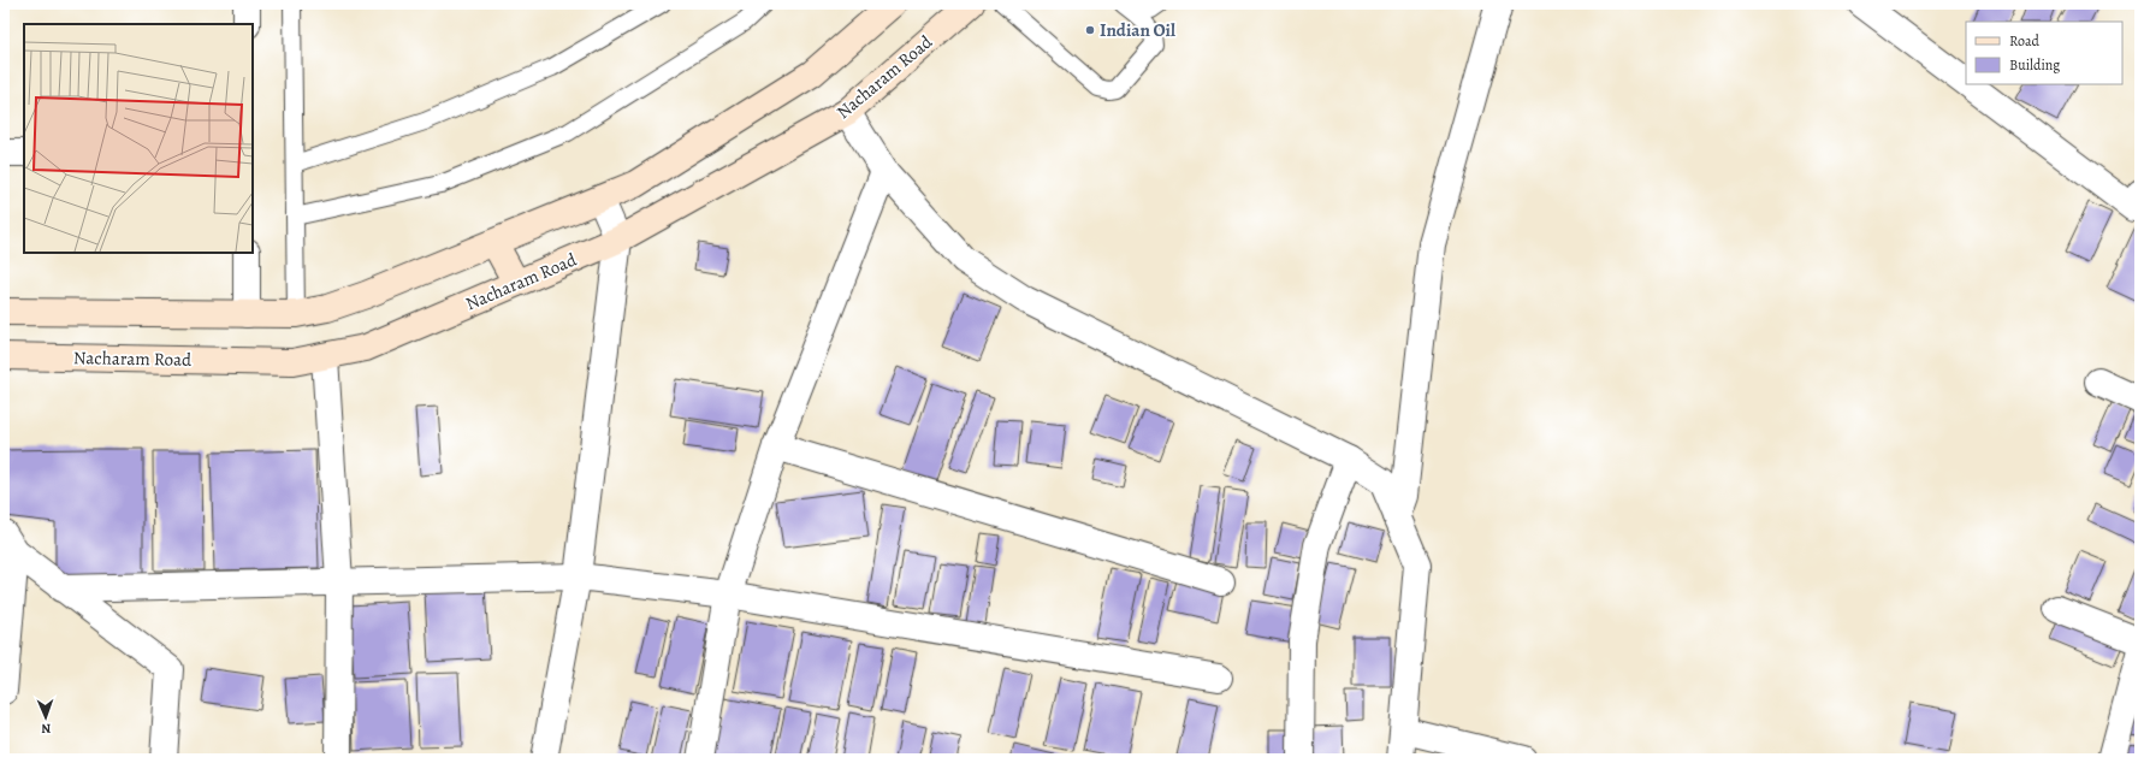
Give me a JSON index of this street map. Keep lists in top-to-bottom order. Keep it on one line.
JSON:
{"streets":{"main road":["Nacharam Road"]},"places":["Indian Oil"],"legend":["Road","Building"],"north":"bottom"}
